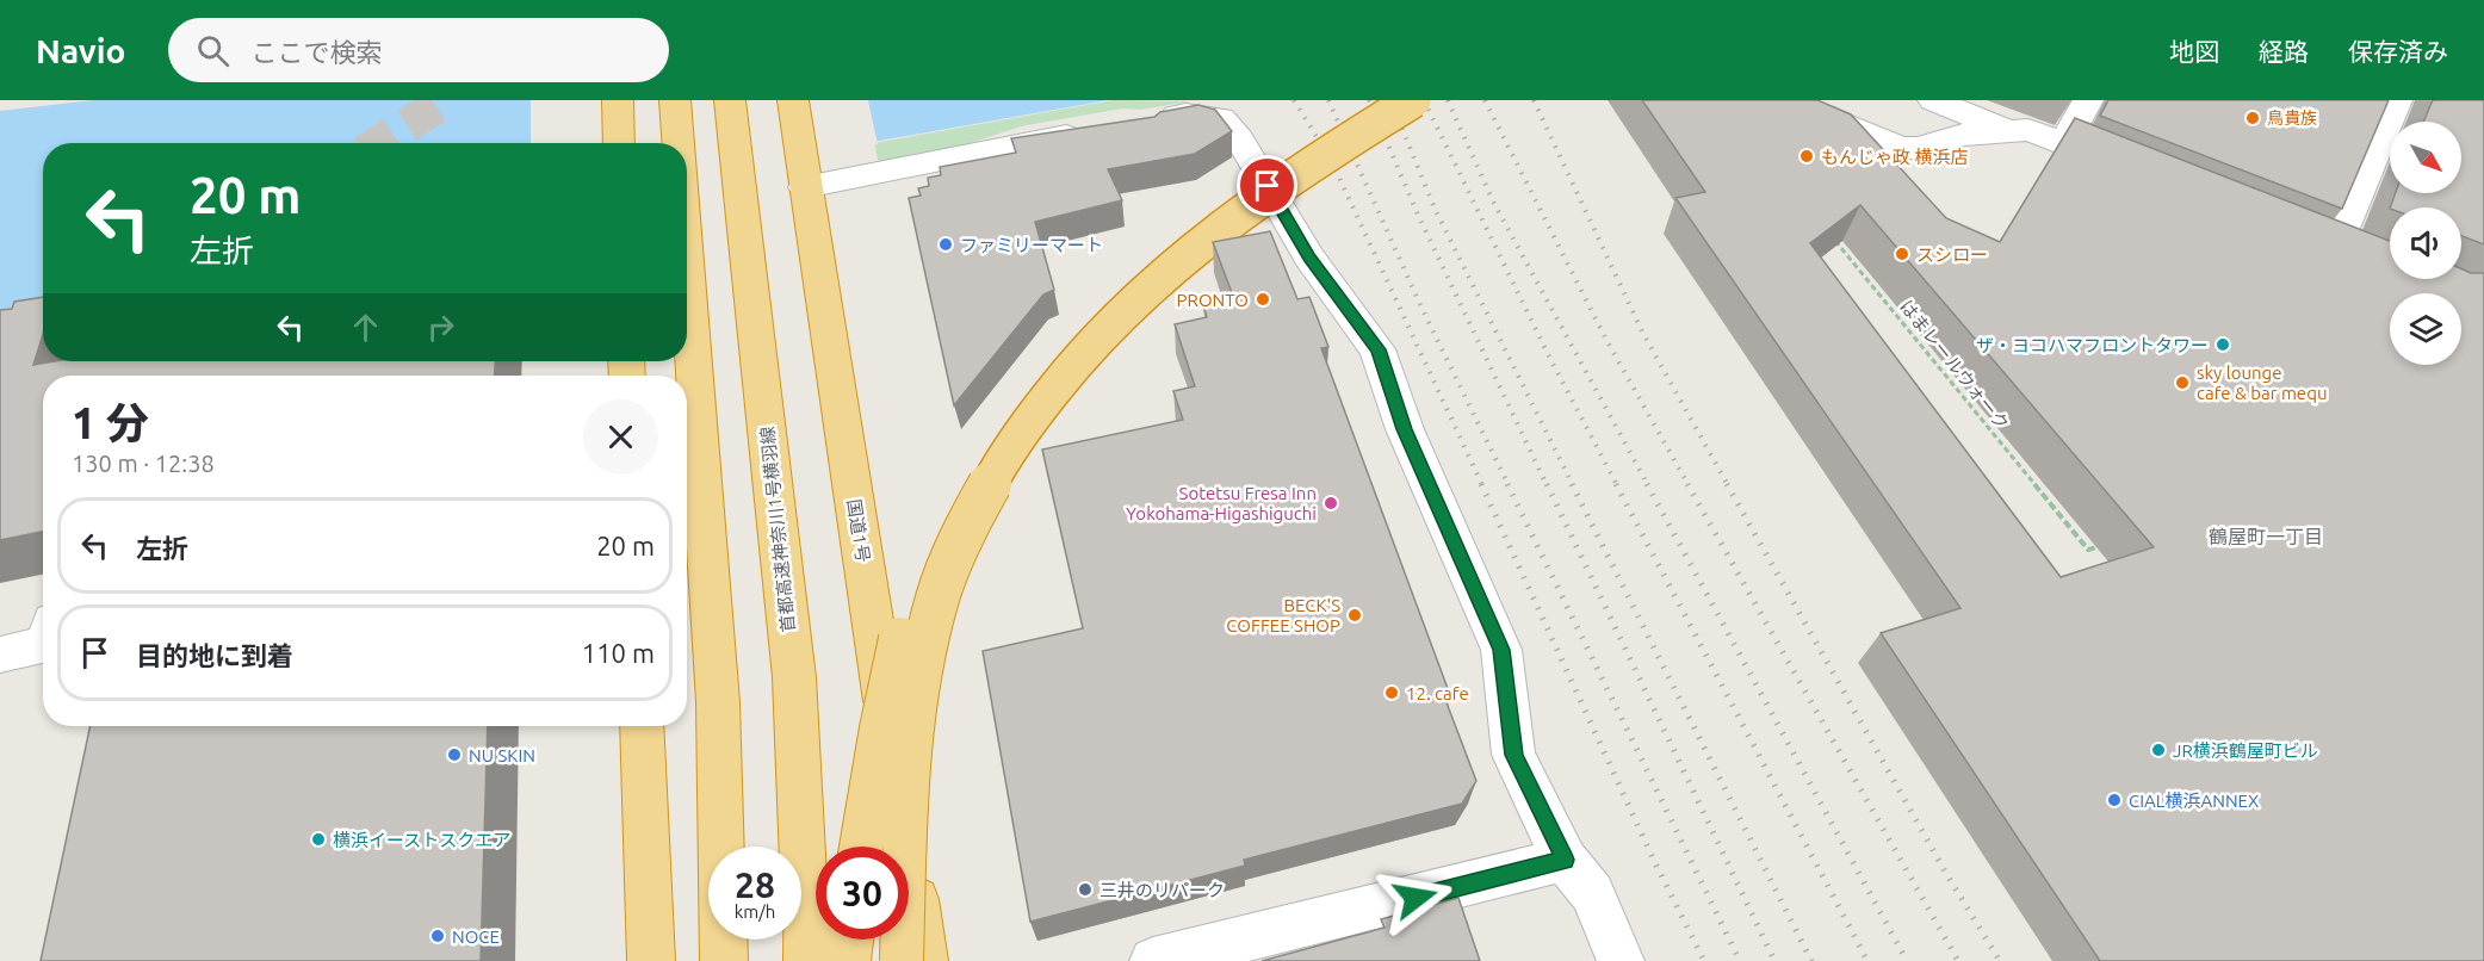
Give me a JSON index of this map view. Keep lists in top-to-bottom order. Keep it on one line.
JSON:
{"streets":{"highway":["首都高速神奈川1号横羽線","国道1号"],"path":["はまレールウォーク"]},"districts":["鶴屋町一丁目"],"places":["鳥貴族","もんじゃ政 横浜店","ファミリーマート","スシロー","PRONTO","ザ・ヨコハマフロントタワー","sky lounge cafe & bar mequ","Sotetsu Fresa Inn Yokohama-Higashiguchi","BECK'S COFFEE SHOP","12. cafe","JR横浜鶴屋町ビル","NU SKIN","CIAL横浜ANNEX","横浜イーストスクエア","三井のリパーク","NOCE"],"north":"bottom right","page":{"header":"Navio","search":"ここで検索","nav":["地図","経路","保存済み"],"turn":["20 m","左折"],"heading":["1 分","130 m · 12:38"],"list":[{"name":"左折","value":"20 m"},{"name":"目的地に到着","value":"110 m"}],"speed":"28 km/h","limit":"30"}}
